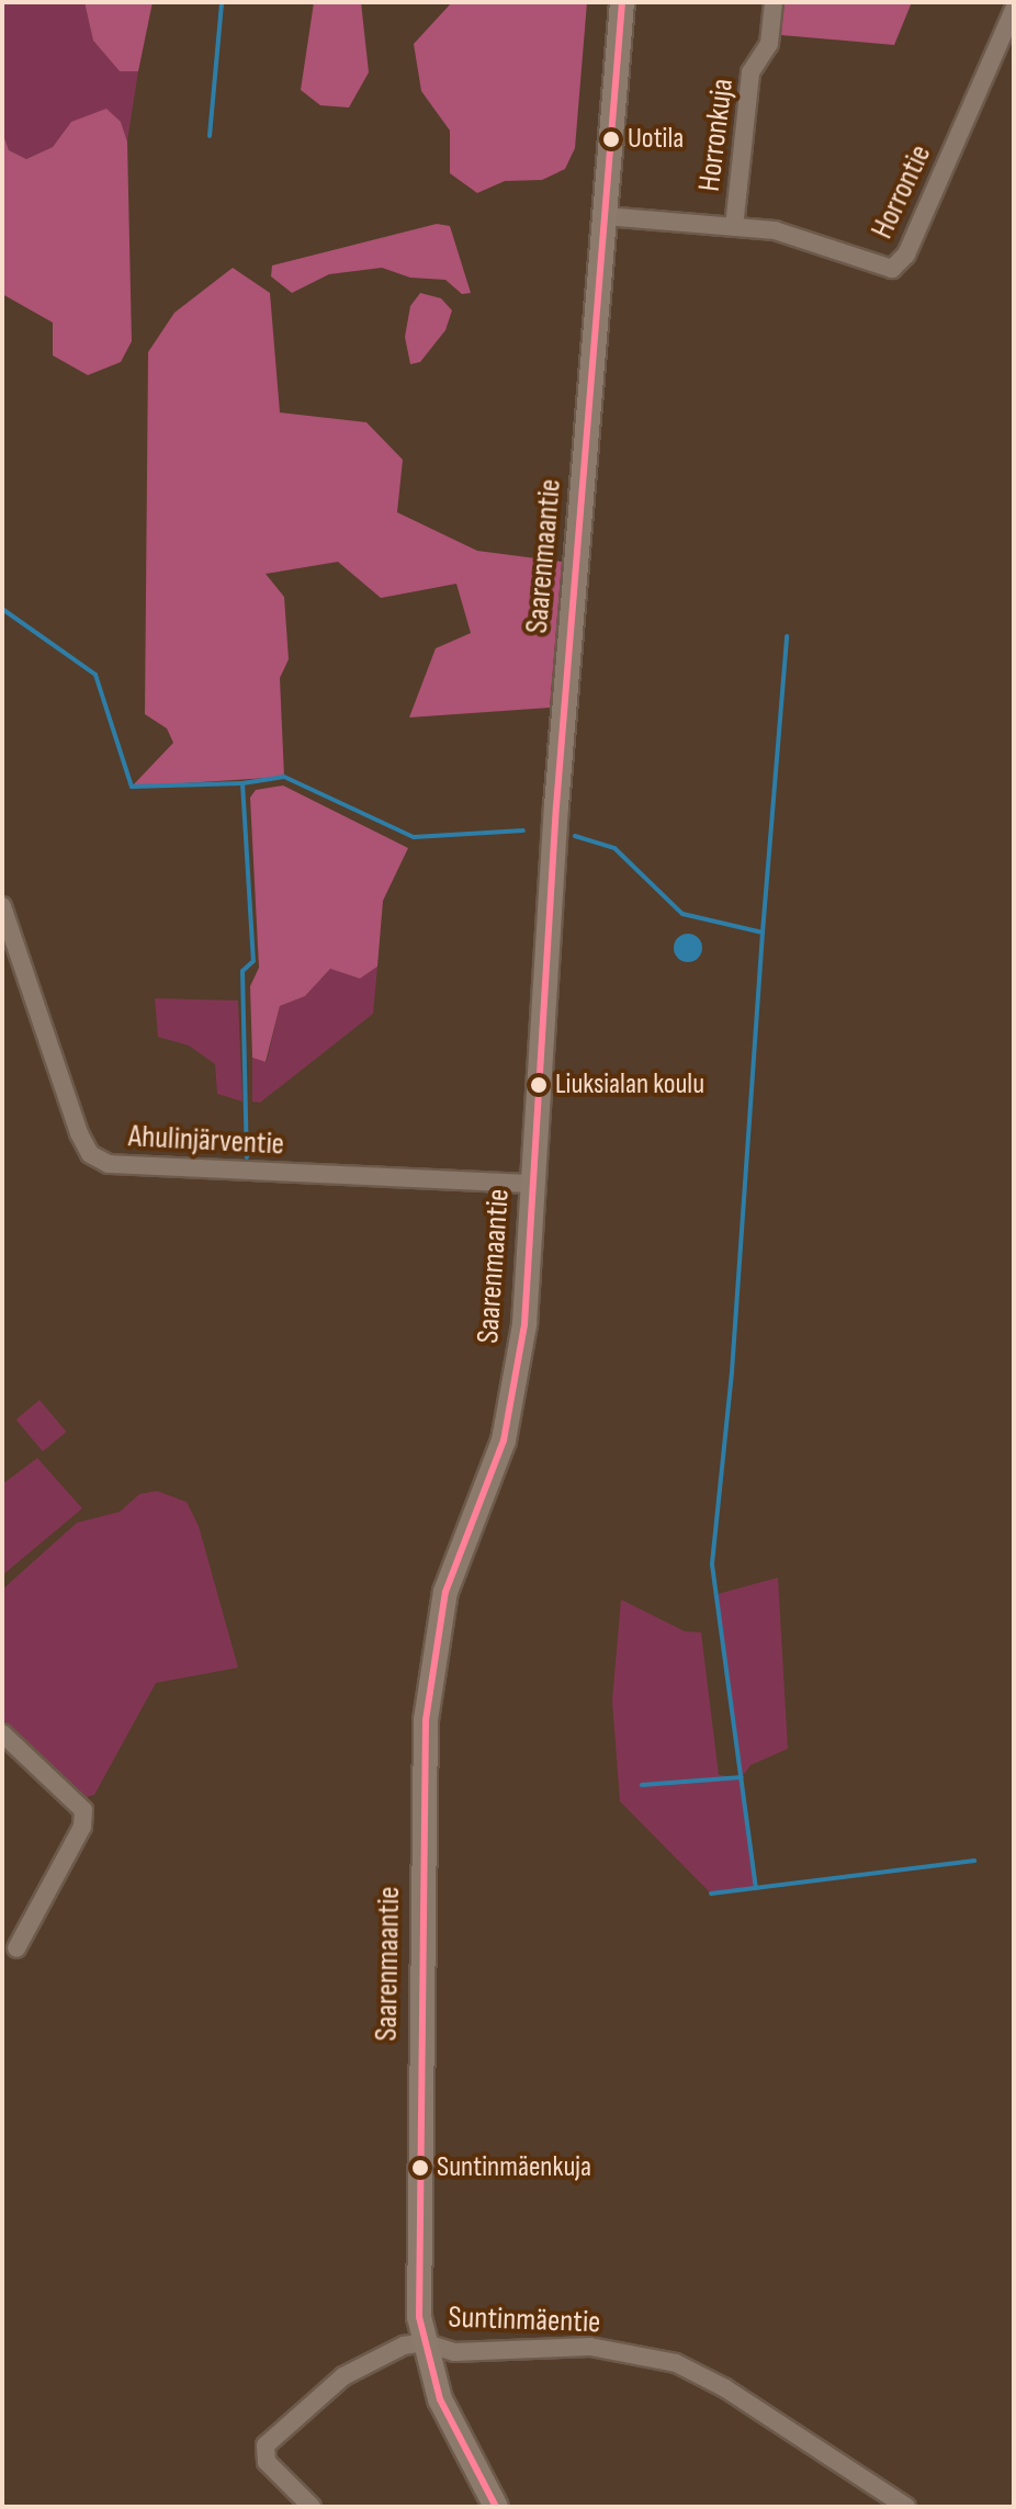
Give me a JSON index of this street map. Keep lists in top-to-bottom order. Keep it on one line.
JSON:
{"streets":{"street":["Horronkuja","Horrontie","Saarenmaantie","Ahulinjärventie","Suntinmäentie"]},"crossings":[["Horronkuja","Horrontie"],["Horrontie","Saarenmaantie"],["Saarenmaantie","Ahulinjärventie"],["Saarenmaantie","Suntinmäentie"]],"places":["Uotila","Liuksialan koulu","Suntinmäenkuja"]}
